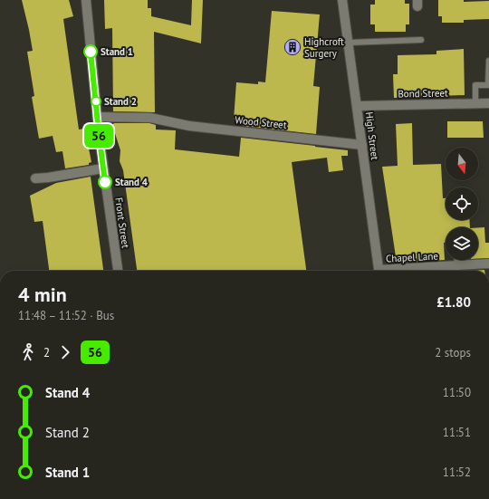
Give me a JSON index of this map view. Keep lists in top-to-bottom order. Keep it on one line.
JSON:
{"streets":{"street":["Bond Street","Wood Street","High Street","Front Street","Chapel Lane"]},"crossings":[["Bond Street","High Street"],["Wood Street","High Street"],["Wood Street","Front Street"]],"places":{"building":["Highcroft Surgery"],"other":["Stand 1","Stand 2","Stand 4"]},"lines":["bus line 56"],"north":"bottom","page":{"on_map":"56","heading":["4 min","11:48 – 11:52 · Bus","£1.80"],"legs":["2","56","2 stops"],"list":[{"name":"Stand 4","value":"11:50"},{"name":"Stand 2","value":"11:51"},{"name":"Stand 1","value":"11:52"}]}}
